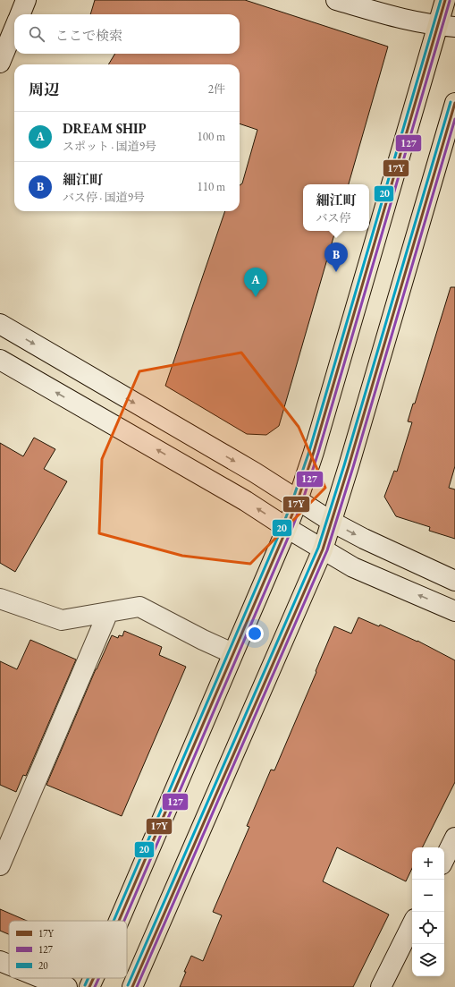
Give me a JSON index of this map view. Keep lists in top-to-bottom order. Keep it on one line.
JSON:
{"lines":["transit line 17Y","transit line 20","transit line 127"],"legend":["17Y","127","20"],"page":{"search":"ここで検索","heading":["周辺","2件"],"list":[{"mark":"A","name":"DREAM SHIP","note":"スポット · 国道9号","value":"100 m"},{"mark":"B","name":"細江町","note":"バス停 · 国道9号","value":"110 m"}],"popup":["細江町","バス停"],"pins":["B","A"],"map_buttons":["+","−"]}}
